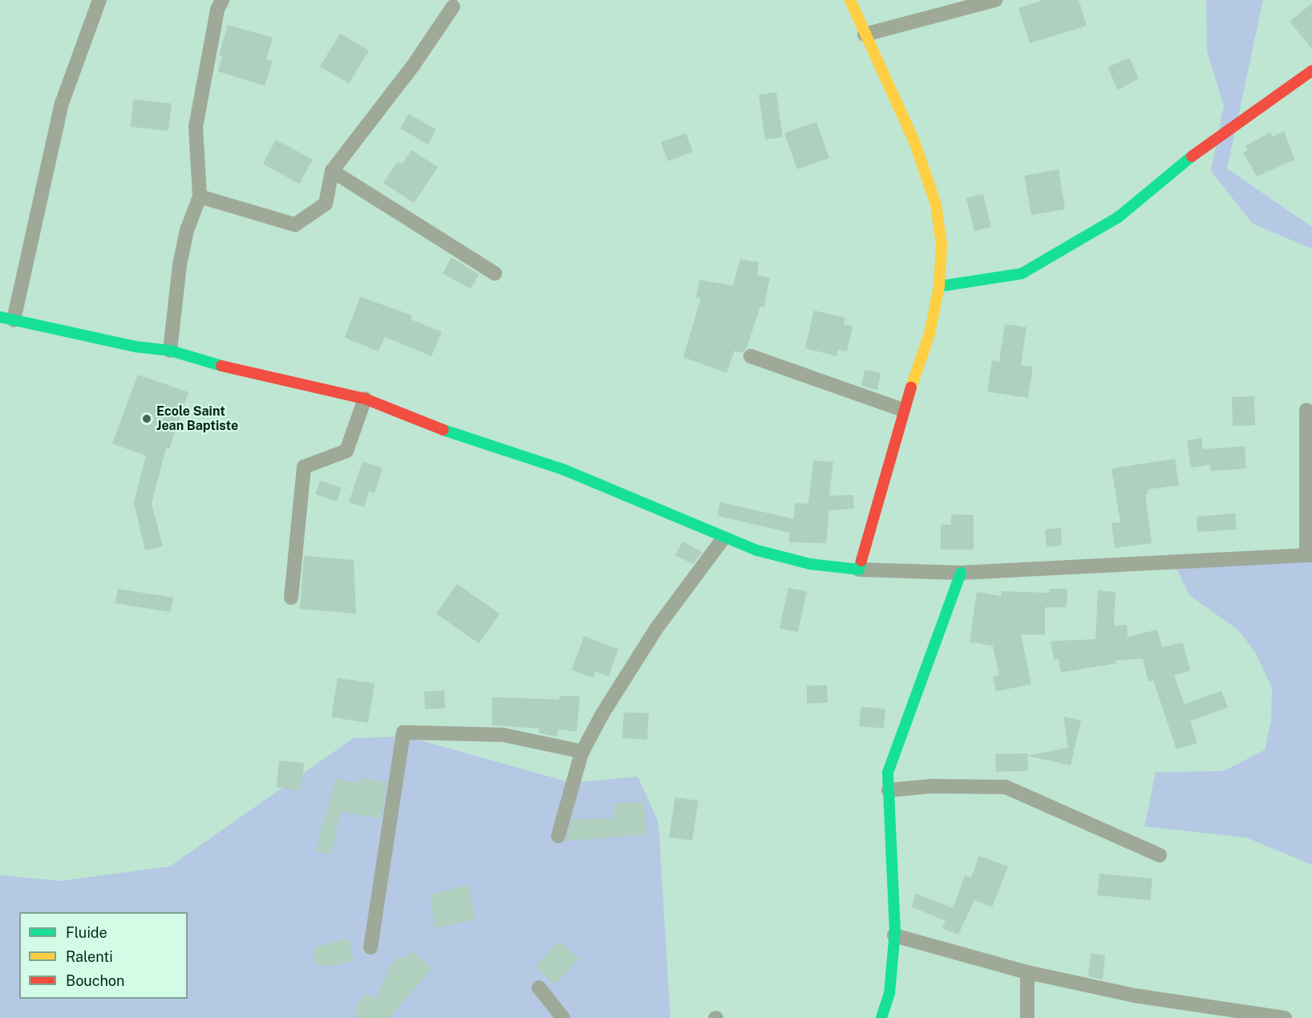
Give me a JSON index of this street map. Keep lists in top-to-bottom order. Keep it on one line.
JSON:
{"places":["Ecole Saint Jean Baptiste"],"legend":["Fluide","Ralenti","Bouchon"]}
